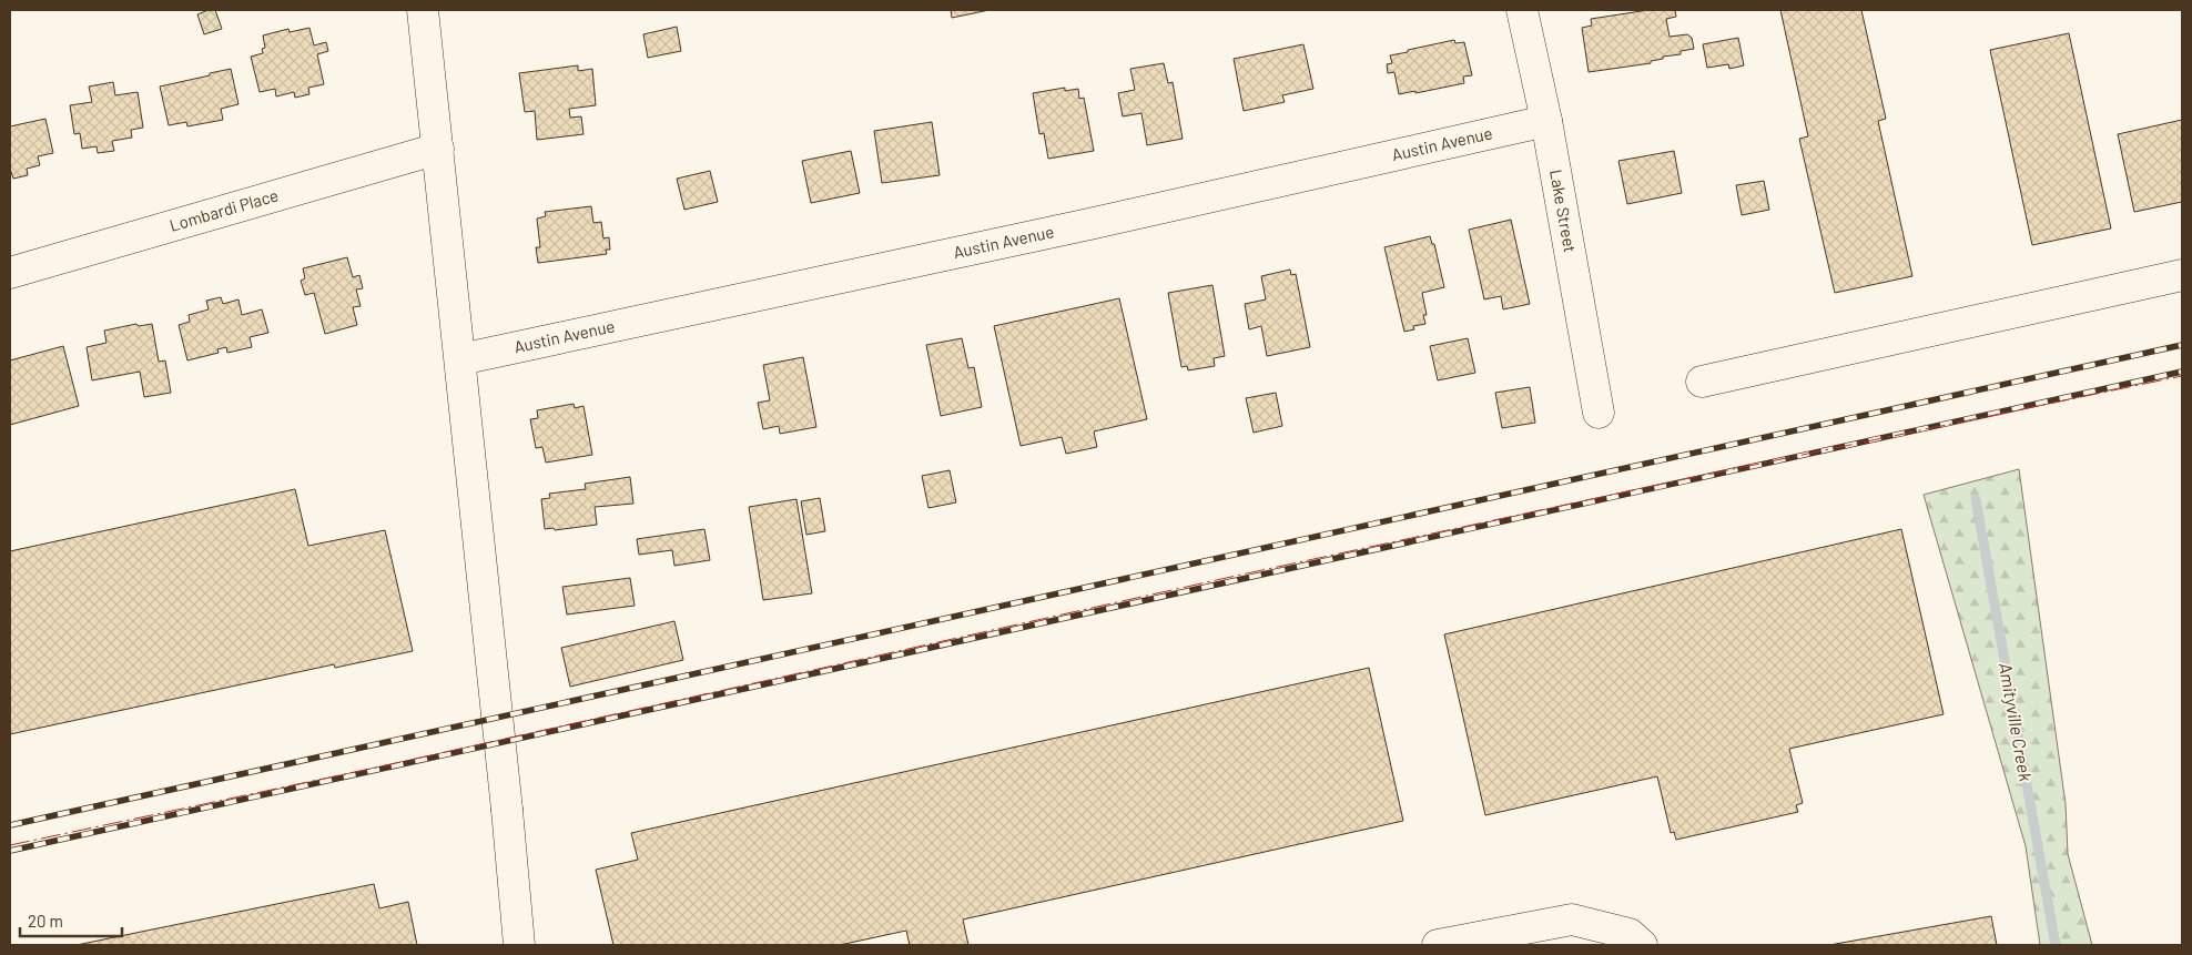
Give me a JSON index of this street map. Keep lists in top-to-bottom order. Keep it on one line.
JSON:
{"streets":{"street":["Austin Avenue","Lombardi Place","Lake Street"]},"crossings":[["Austin Avenue","Lake Street"]],"water":["Amityville Creek"],"scale_bar":"20 m"}
